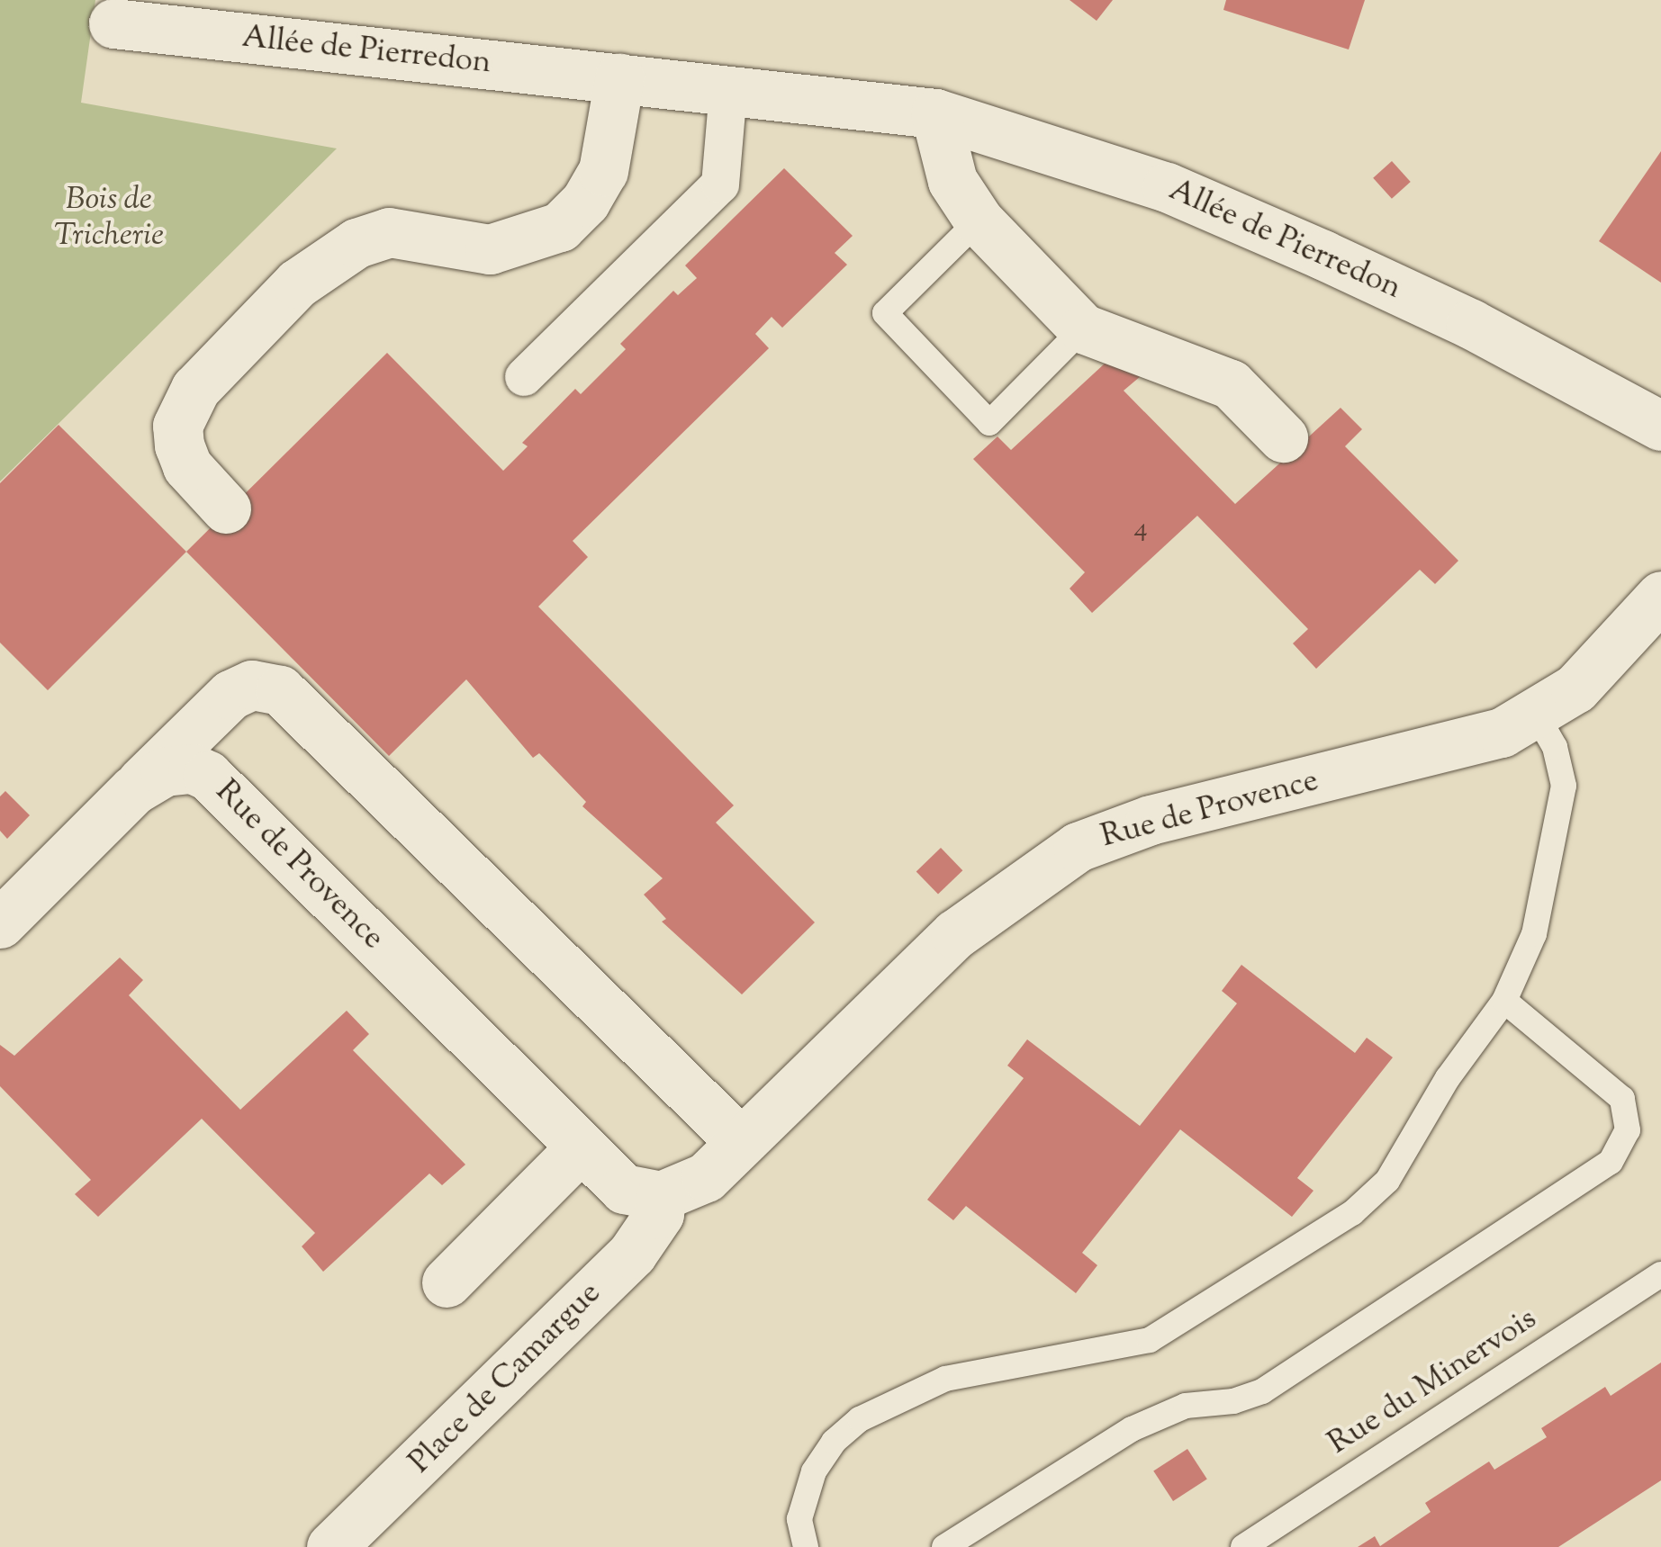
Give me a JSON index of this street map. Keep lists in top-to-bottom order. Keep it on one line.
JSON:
{"streets":{"street":["Allée de Pierredon","Rue de Provence","Place de Camargue"],"lane":["Rue du Minervois"]},"crossings":[["Rue de Provence","Place de Camargue"]],"parks":["Bois de Tricherie"],"house_numbers":["4"]}
